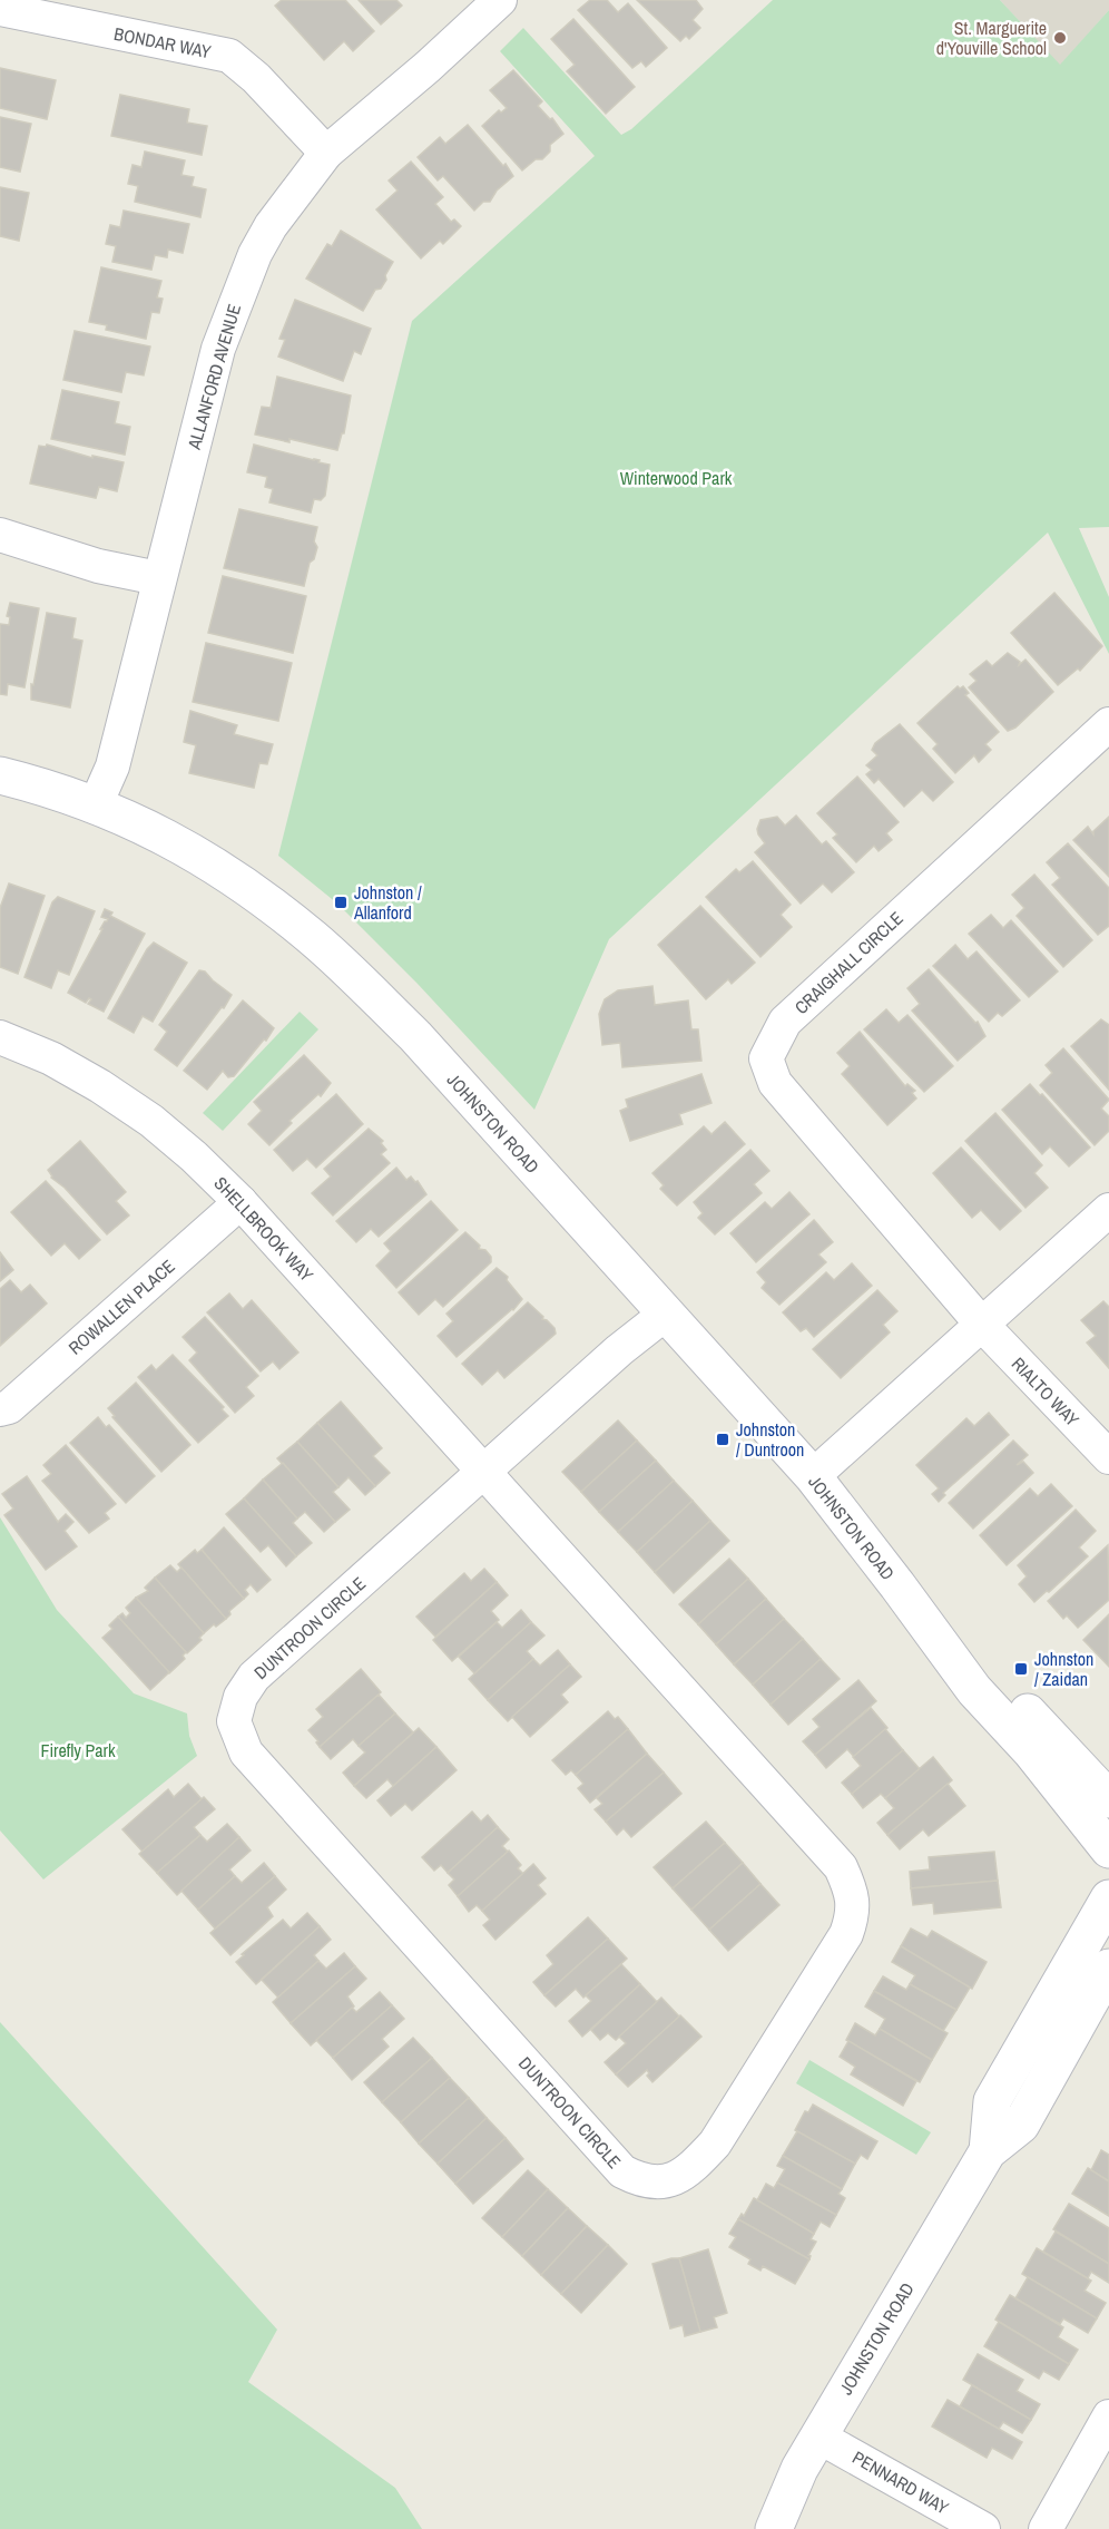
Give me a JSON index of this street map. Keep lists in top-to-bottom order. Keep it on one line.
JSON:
{"streets":{"street":["BONDAR WAY","ALLANFORD AVENUE","CRAIGHALL CIRCLE","JOHNSTON ROAD","SHELLBROOK WAY","ROWALLEN PLACE","RIALTO WAY","DUNTROON CIRCLE","PENNARD WAY"]},"crossings":[["BONDAR WAY","ALLANFORD AVENUE"],["ALLANFORD AVENUE","JOHNSTON ROAD"],["CRAIGHALL CIRCLE","RIALTO WAY"],["JOHNSTON ROAD","DUNTROON CIRCLE"],["JOHNSTON ROAD","PENNARD WAY"],["SHELLBROOK WAY","ROWALLEN PLACE"],["SHELLBROOK WAY","DUNTROON CIRCLE"]],"parks":["Winterwood Park","Firefly Park"],"places":{"other":["St. Marguerite d'Youville School"],"transit":["Johnston / Allanford","Johnston / Duntroon","Johnston / Zaidan"]}}
